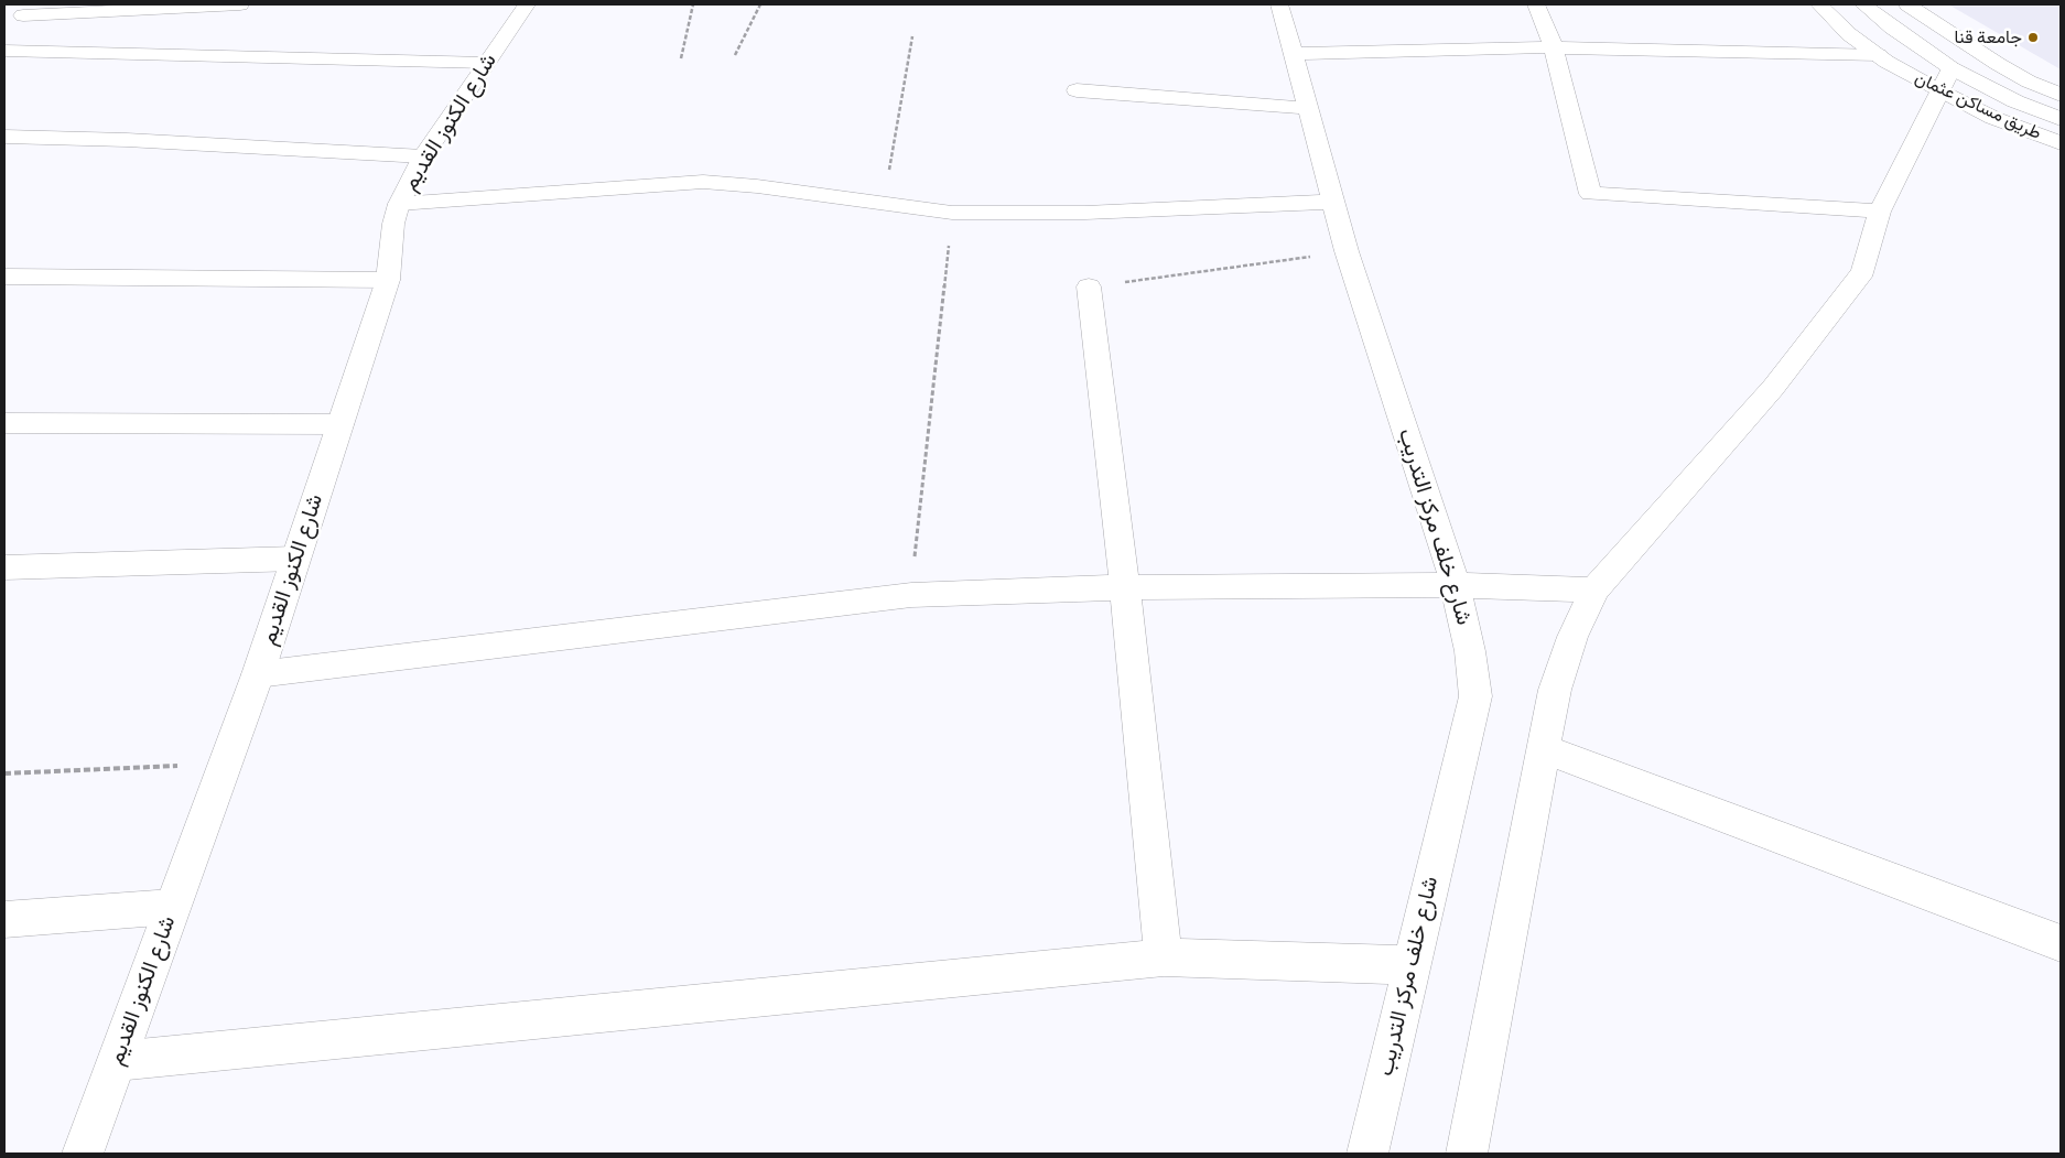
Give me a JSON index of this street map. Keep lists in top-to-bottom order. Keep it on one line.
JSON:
{"streets":{"street":["طريق مساكن عثمان","شارع الكنوز القديم","شارع خلف مركز التدريب"]},"places":["جامعة قنا"]}
